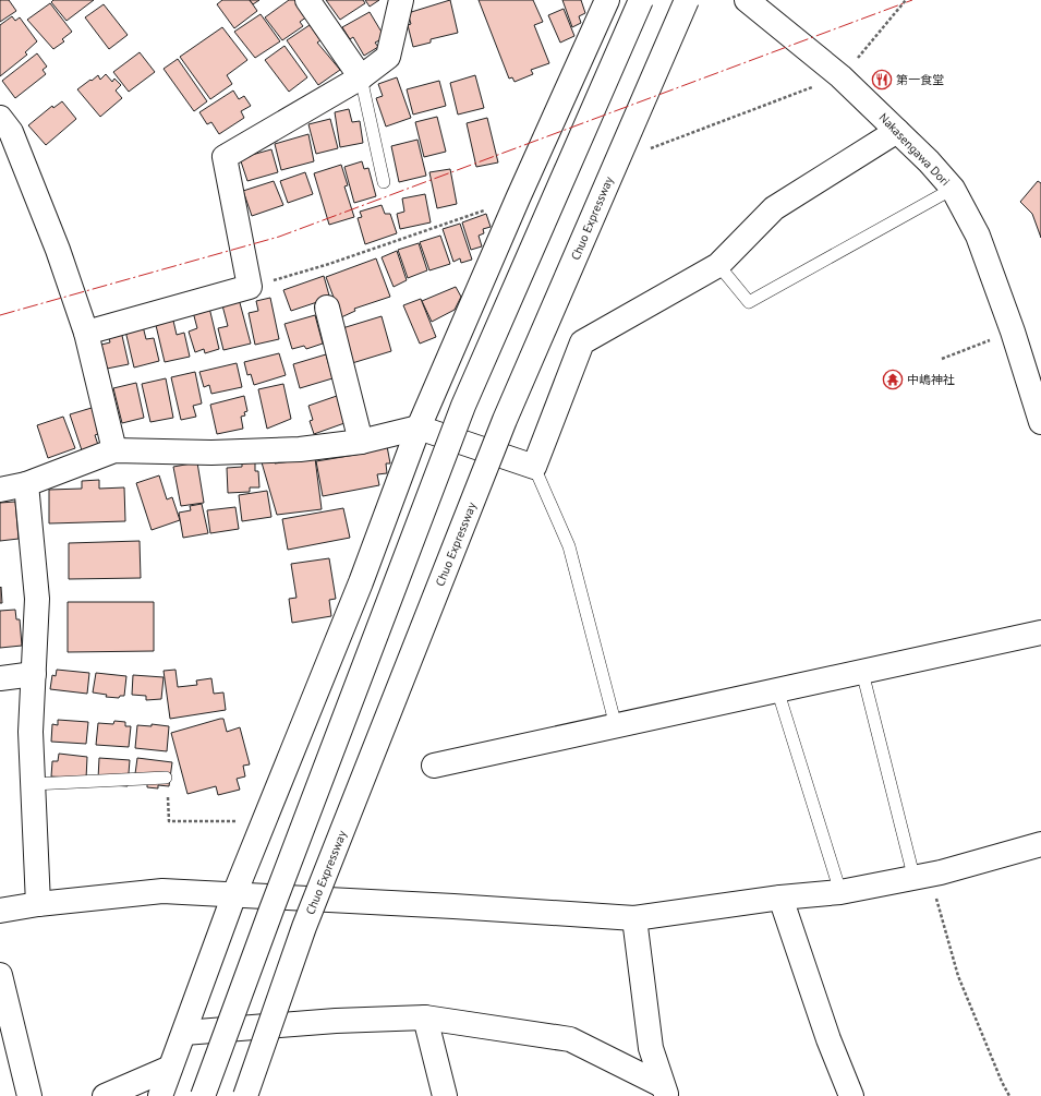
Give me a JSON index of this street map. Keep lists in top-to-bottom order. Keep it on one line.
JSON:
{"streets":{"main road":["Nakasengawa Dori","Chuo Expressway"]},"places":{"restaurant":["第一食堂"],"temple":["中嶋神社"]}}
